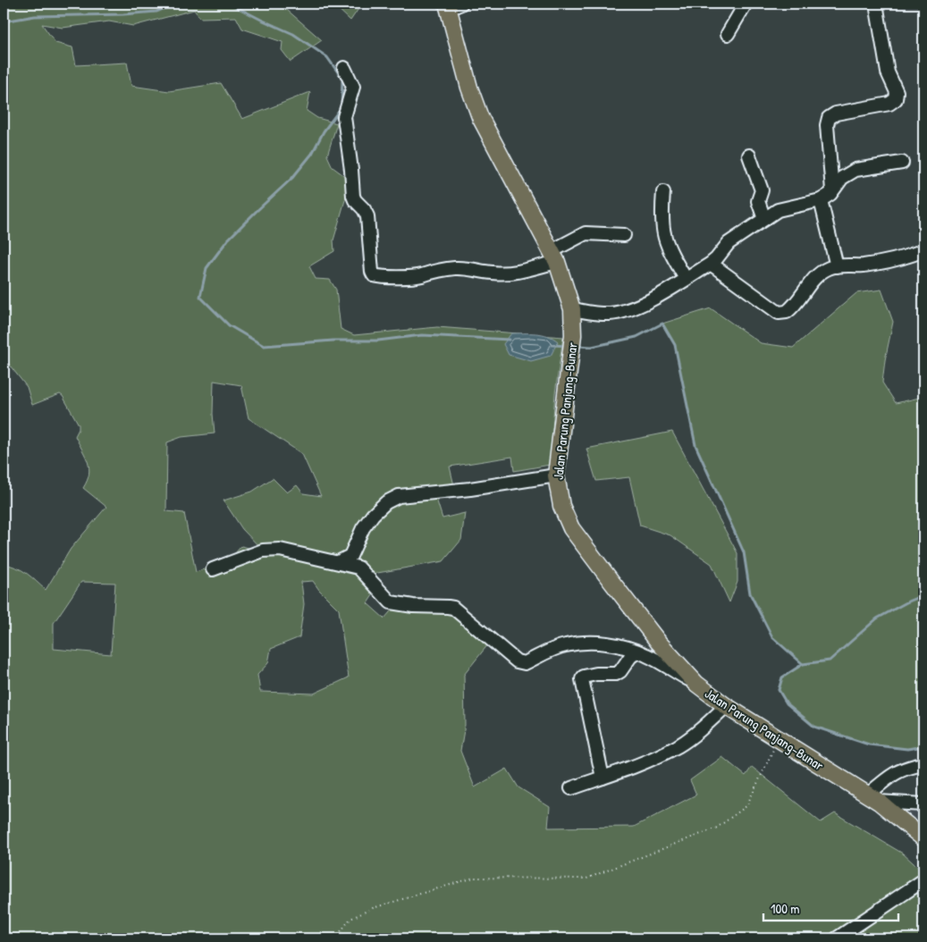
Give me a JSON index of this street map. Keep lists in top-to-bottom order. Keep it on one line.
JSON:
{"streets":{"main road":["Jalan Parung Panjang–Bunar"]},"scale_bar":"100 m"}
